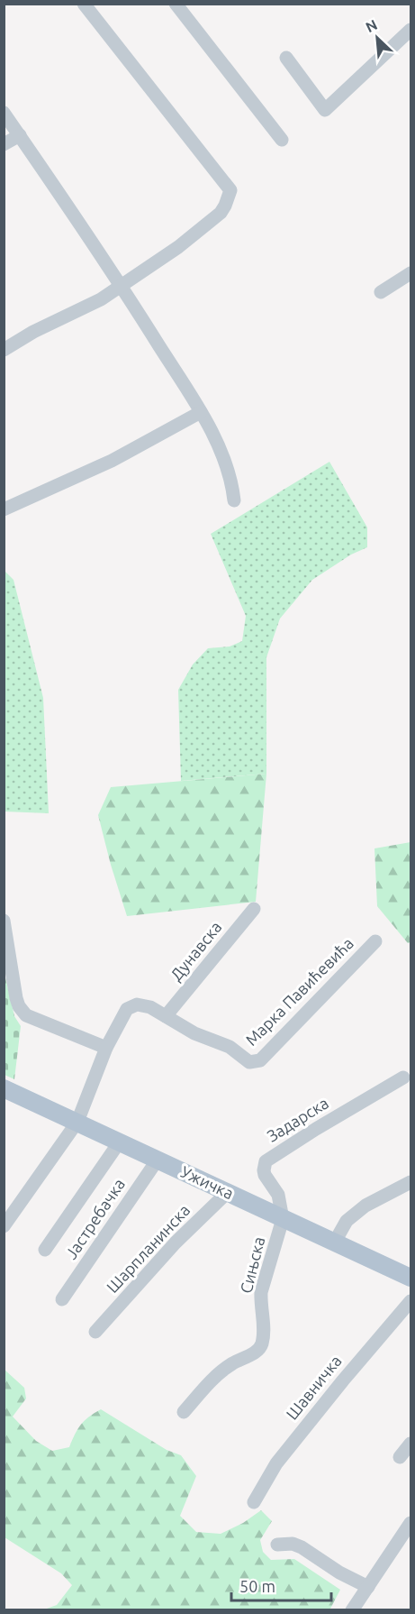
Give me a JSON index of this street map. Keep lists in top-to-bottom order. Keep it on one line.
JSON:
{"streets":{"main road":["Ужичка"],"street":["Дунавска","Марка Павићевића","Задарска","Јастребачка","Шарпланинска","Сињска","Шавничка"]},"crossings":[["Дунавска","Марка Павићевића"],["Марка Павићевића","Ужичка"],["Задарска","Ужичка"],["Задарска","Сињска"],["Ужичка","Јастребачка"],["Ужичка","Шарпланинска"],["Ужичка","Сињска"]],"scale_bar":"50 m","north":"top left"}
